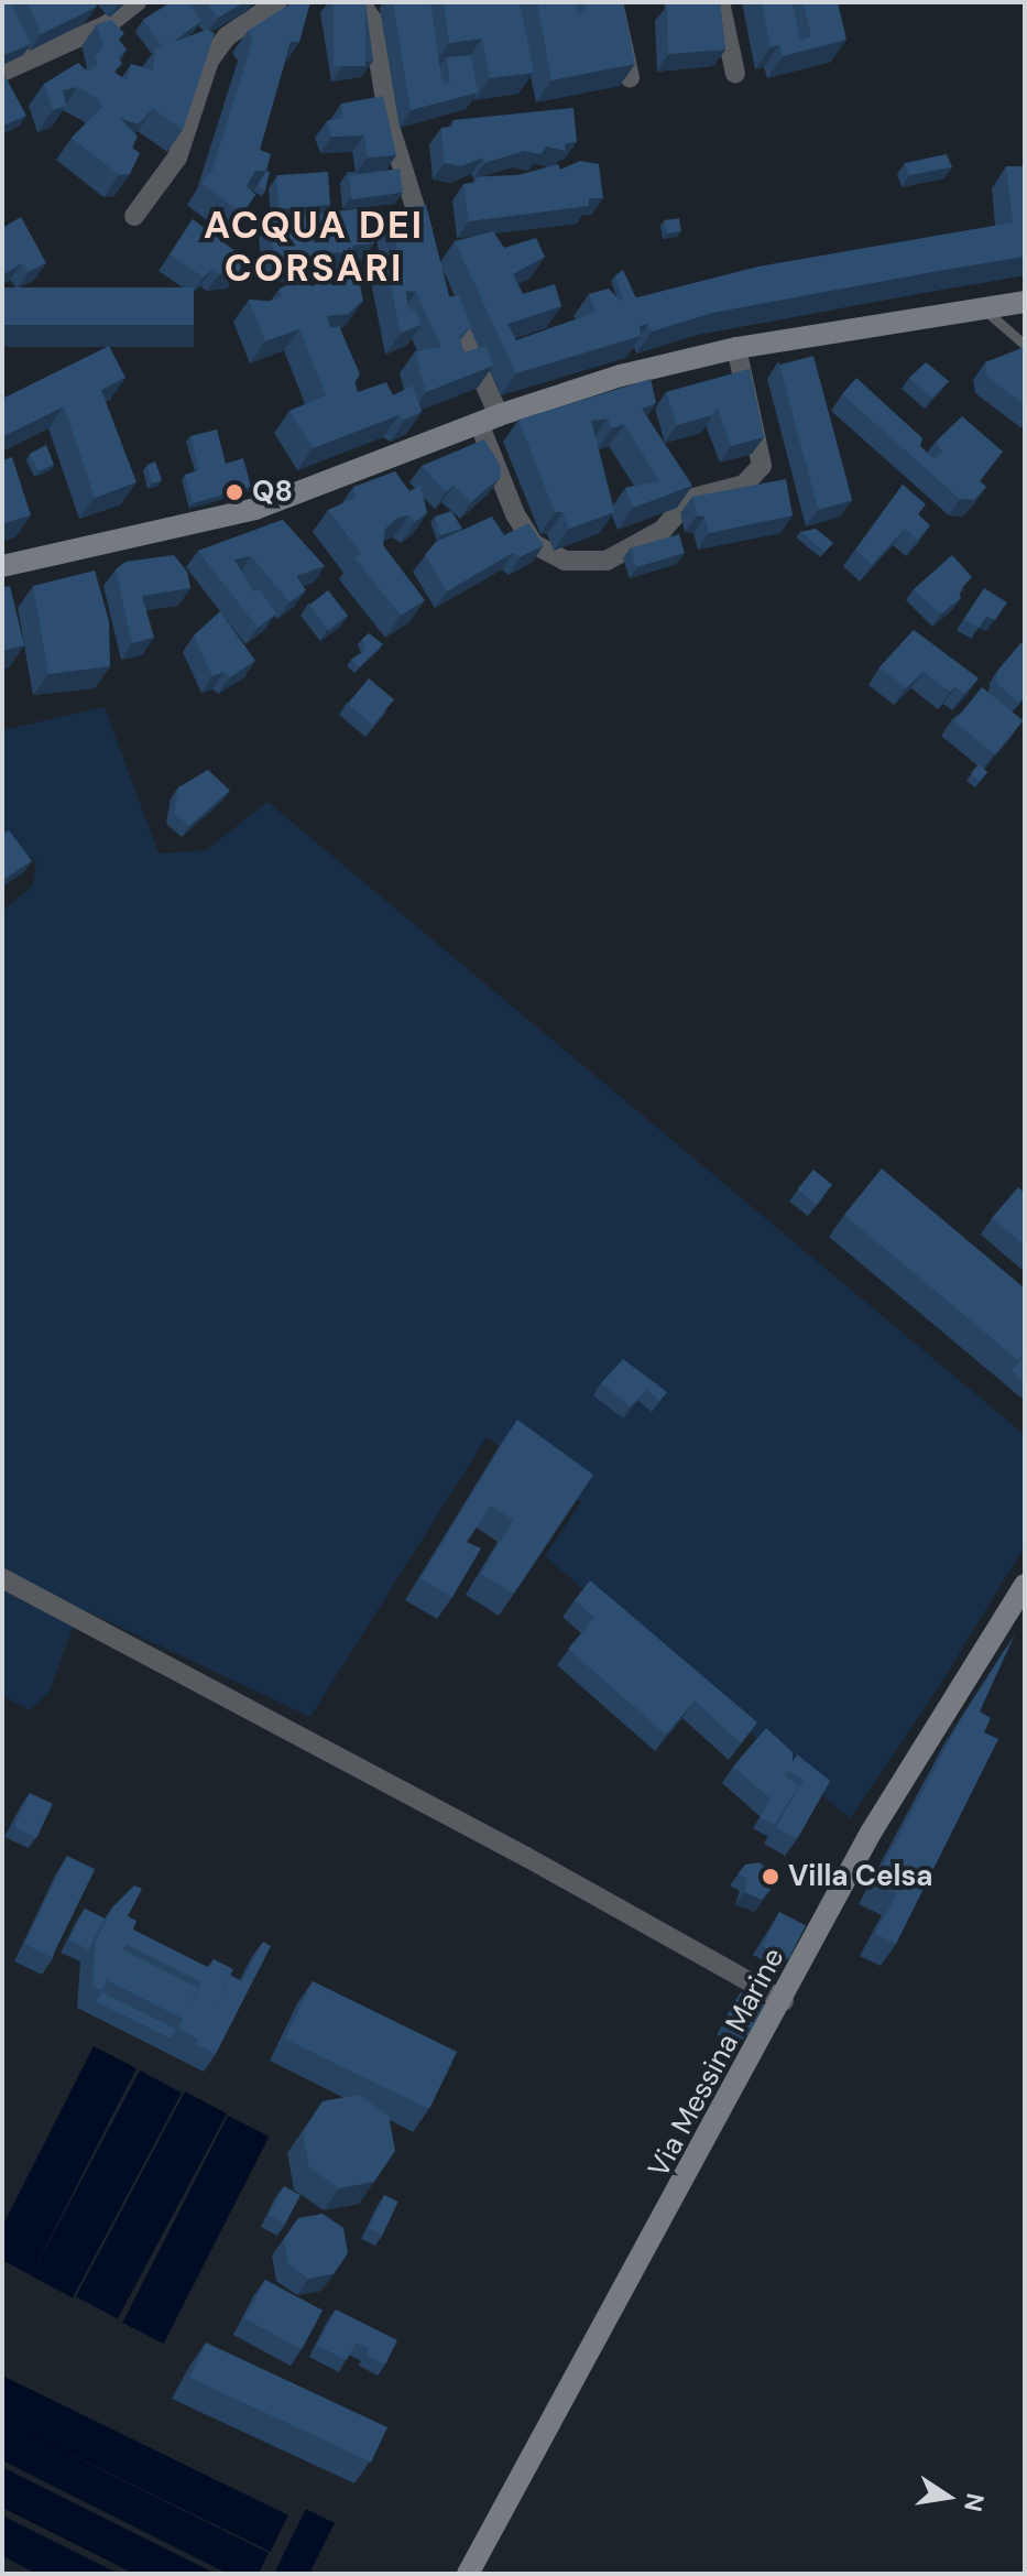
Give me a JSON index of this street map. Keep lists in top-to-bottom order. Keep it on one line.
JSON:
{"streets":{"main road":["Via Messina Marine"]},"districts":["ACQUA DEI CORSARI"],"places":["Q8","Villa Celsa"],"north":"right"}
